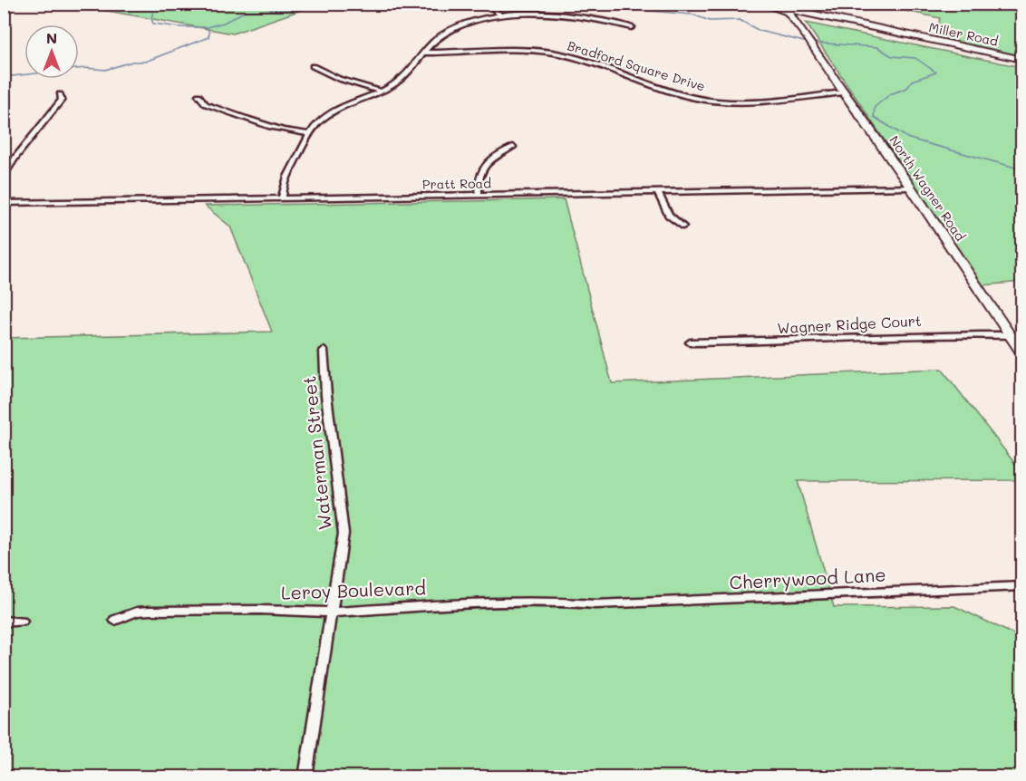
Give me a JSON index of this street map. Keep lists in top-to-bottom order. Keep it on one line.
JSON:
{"streets":{"main road":["Miller Road","North Wagner Road"],"street":["Bradford Square Drive","Pratt Road","Wagner Ridge Court","Waterman Street","Cherrywood Lane","Leroy Boulevard"]},"crossings":[["Miller Road","North Wagner Road"],["Bradford Square Drive","North Wagner Road"],["Pratt Road","North Wagner Road"],["North Wagner Road","Wagner Ridge Court"],["Waterman Street","Leroy Boulevard"],["Cherrywood Lane","Leroy Boulevard"]],"north":"top"}
